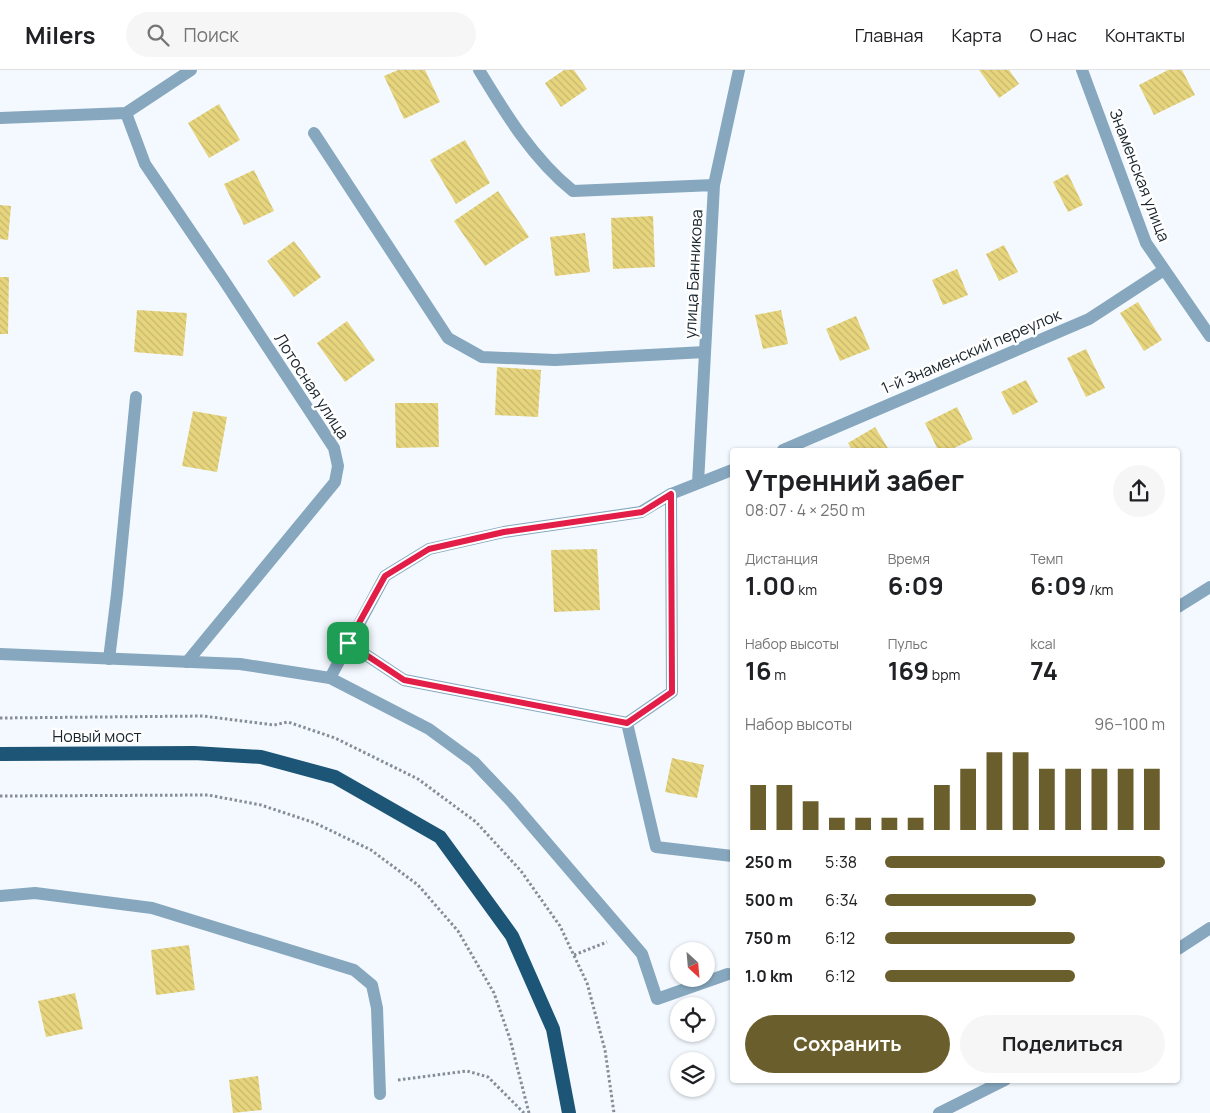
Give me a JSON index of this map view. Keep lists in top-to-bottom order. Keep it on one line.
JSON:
{"streets":{"highway":["Новый мост"],"street":["Знаменская улица","улица Банникова","1-й Знаменский переулок","Лотосная улица"]},"crossings":[["Знаменская улица","1-й Знаменский переулок"]],"north":"bottom right","page":{"header":"Milers","search":"Поиск","nav":["Главная","Карта","О нас","Контакты"],"heading":["Утренний забег","08:07 · 4 × 250 m"],"stats":[["Дистанция","1.00 km"],["Время","6:09"],["Темп","6:09 /km"],["Набор высоты","16 m"],["Пульс","169 bpm"],["kcal","74"]],"chart":["Набор высоты","96–100 m"],"list":[{"name":"250 m","note":"5:38"},{"name":"500 m","note":"6:34"},{"name":"750 m","note":"6:12"},{"name":"1.0 km","note":"6:12"}],"buttons":["Сохранить","Поделиться"]}}
